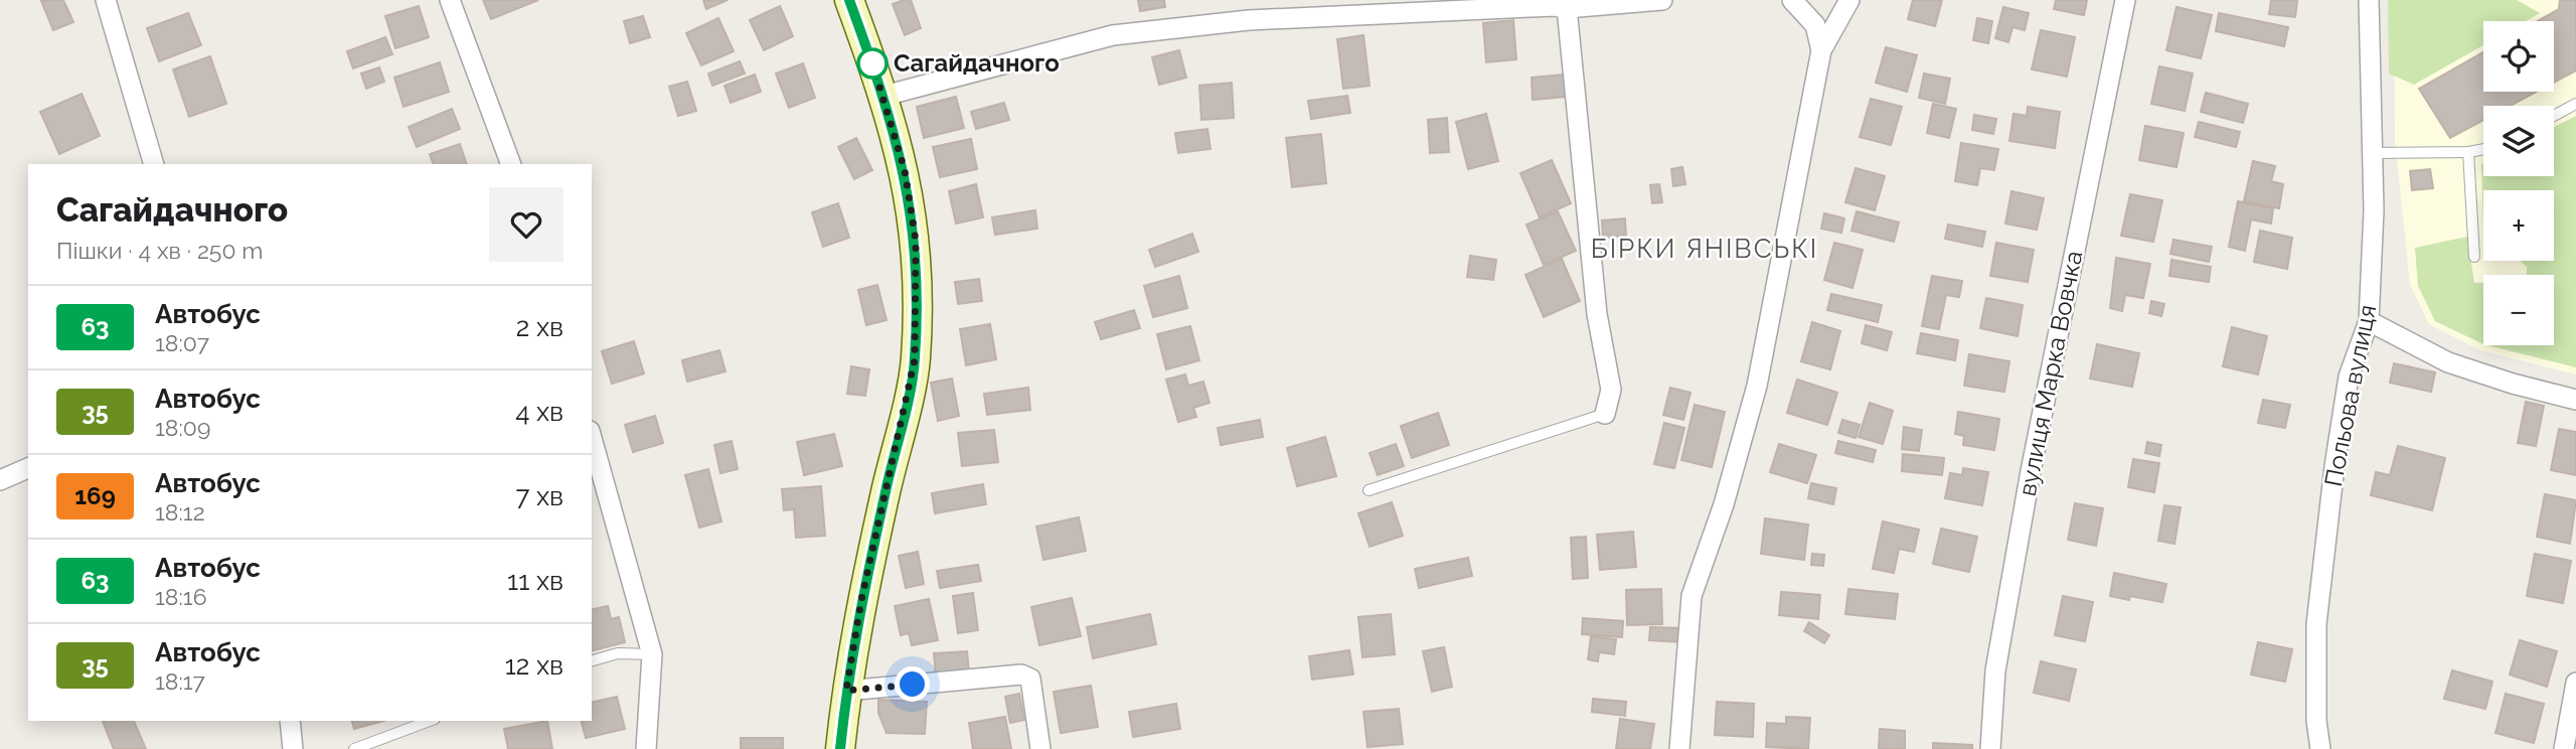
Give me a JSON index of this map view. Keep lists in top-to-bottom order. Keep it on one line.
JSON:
{"streets":{"street":["вулиця Марка Вовчка","Польова вулиця"]},"districts":["БІРКИ ЯНІВСЬКІ"],"places":["Сагайдачного"],"lines":["bus line 63"],"page":{"map_buttons":["+","−"],"heading":["Сагайдачного","Пішки · 4 хв · 250 m"],"list":[{"mark":"63","name":"Автобус","note":"18:07","value":"2 хв"},{"mark":"35","name":"Автобус","note":"18:09","value":"4 хв"},{"mark":"169","name":"Автобус","note":"18:12","value":"7 хв"},{"mark":"63","name":"Автобус","note":"18:16","value":"11 хв"},{"mark":"35","name":"Автобус","note":"18:17","value":"12 хв"}]}}
